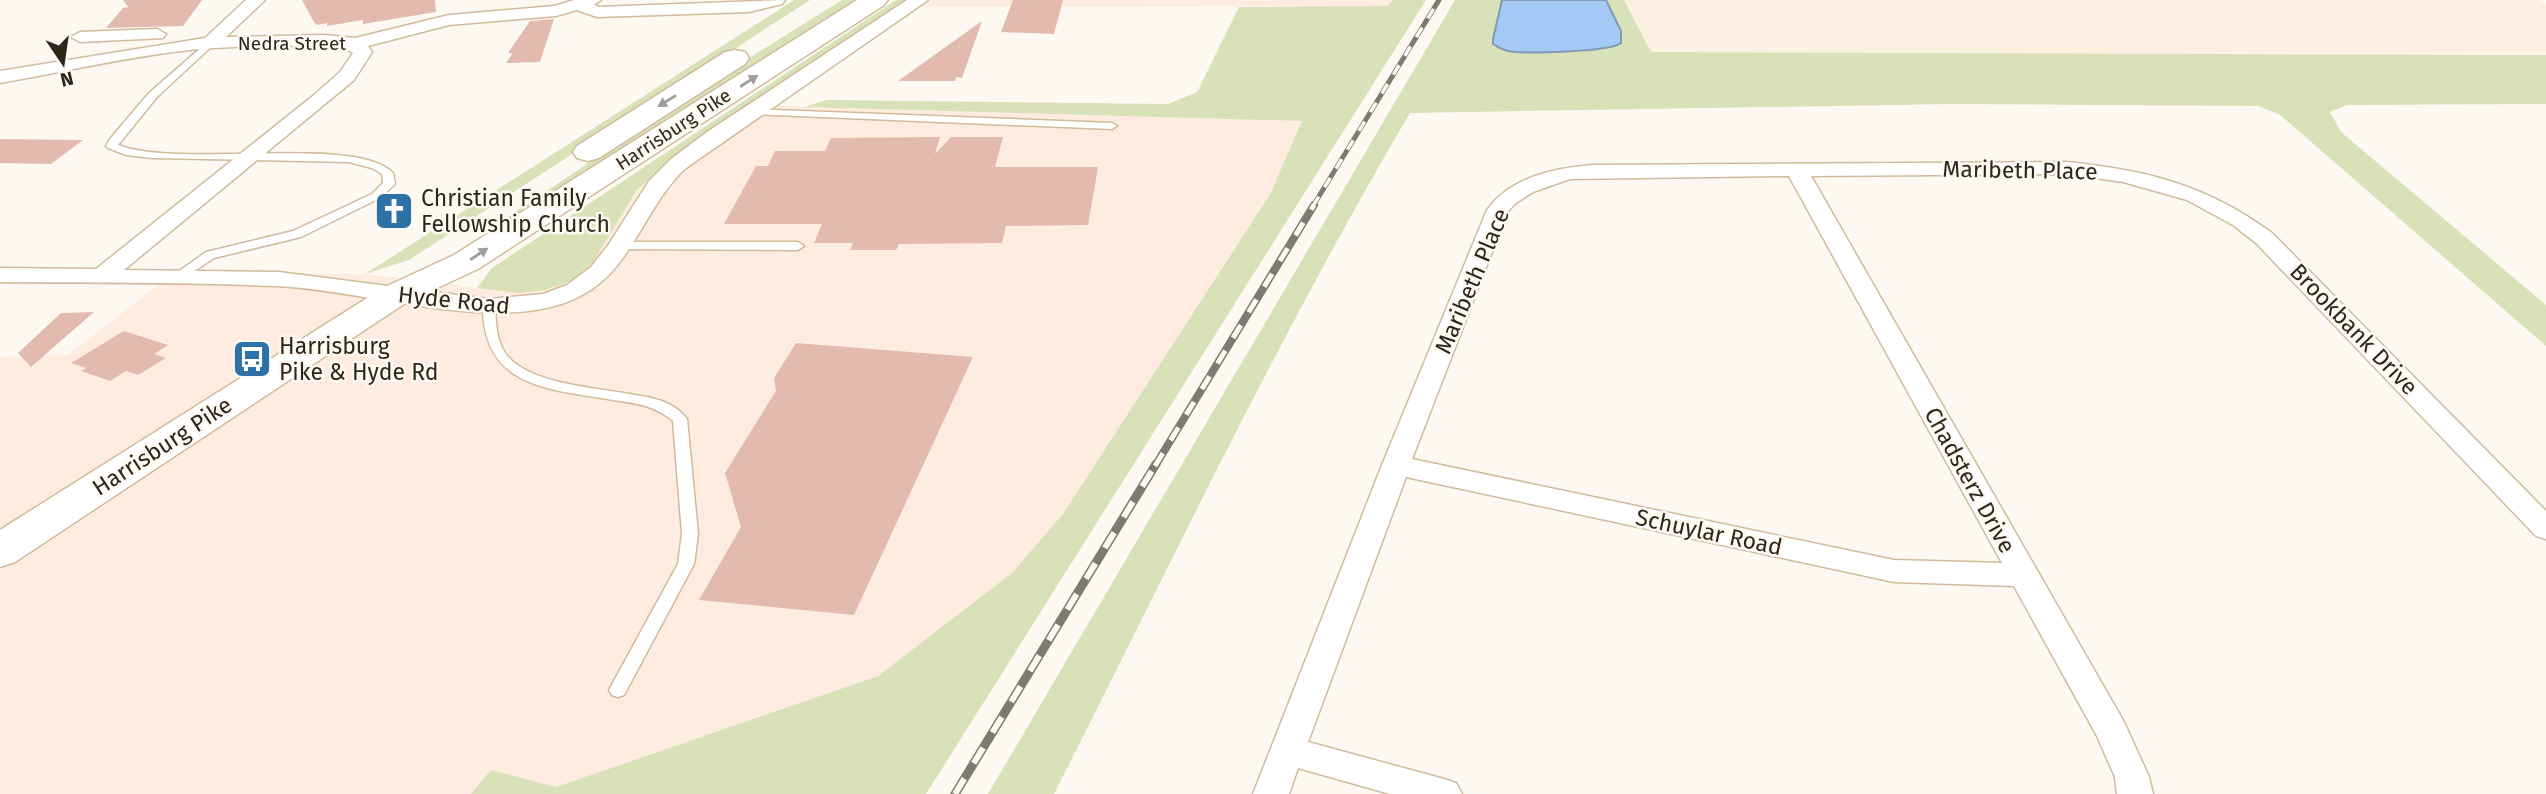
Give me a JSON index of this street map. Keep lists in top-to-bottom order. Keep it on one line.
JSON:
{"streets":{"main road":["Harrisburg Pike"],"street":["Nedra Street","Maribeth Place","Hyde Road","Brookbank Drive","Chadsterz Drive","Schuylar Road"]},"crossings":[["Nedra Street","Hyde Road"],["Harrisburg Pike","Hyde Road"],["Maribeth Place","Brookbank Drive"],["Maribeth Place","Chadsterz Drive"],["Maribeth Place","Schuylar Road"],["Chadsterz Drive","Schuylar Road"]],"places":{"church":["Christian Family Fellowship Church"],"bus stop":["Harrisburg Pike & Hyde Rd"]},"north":"bottom"}
